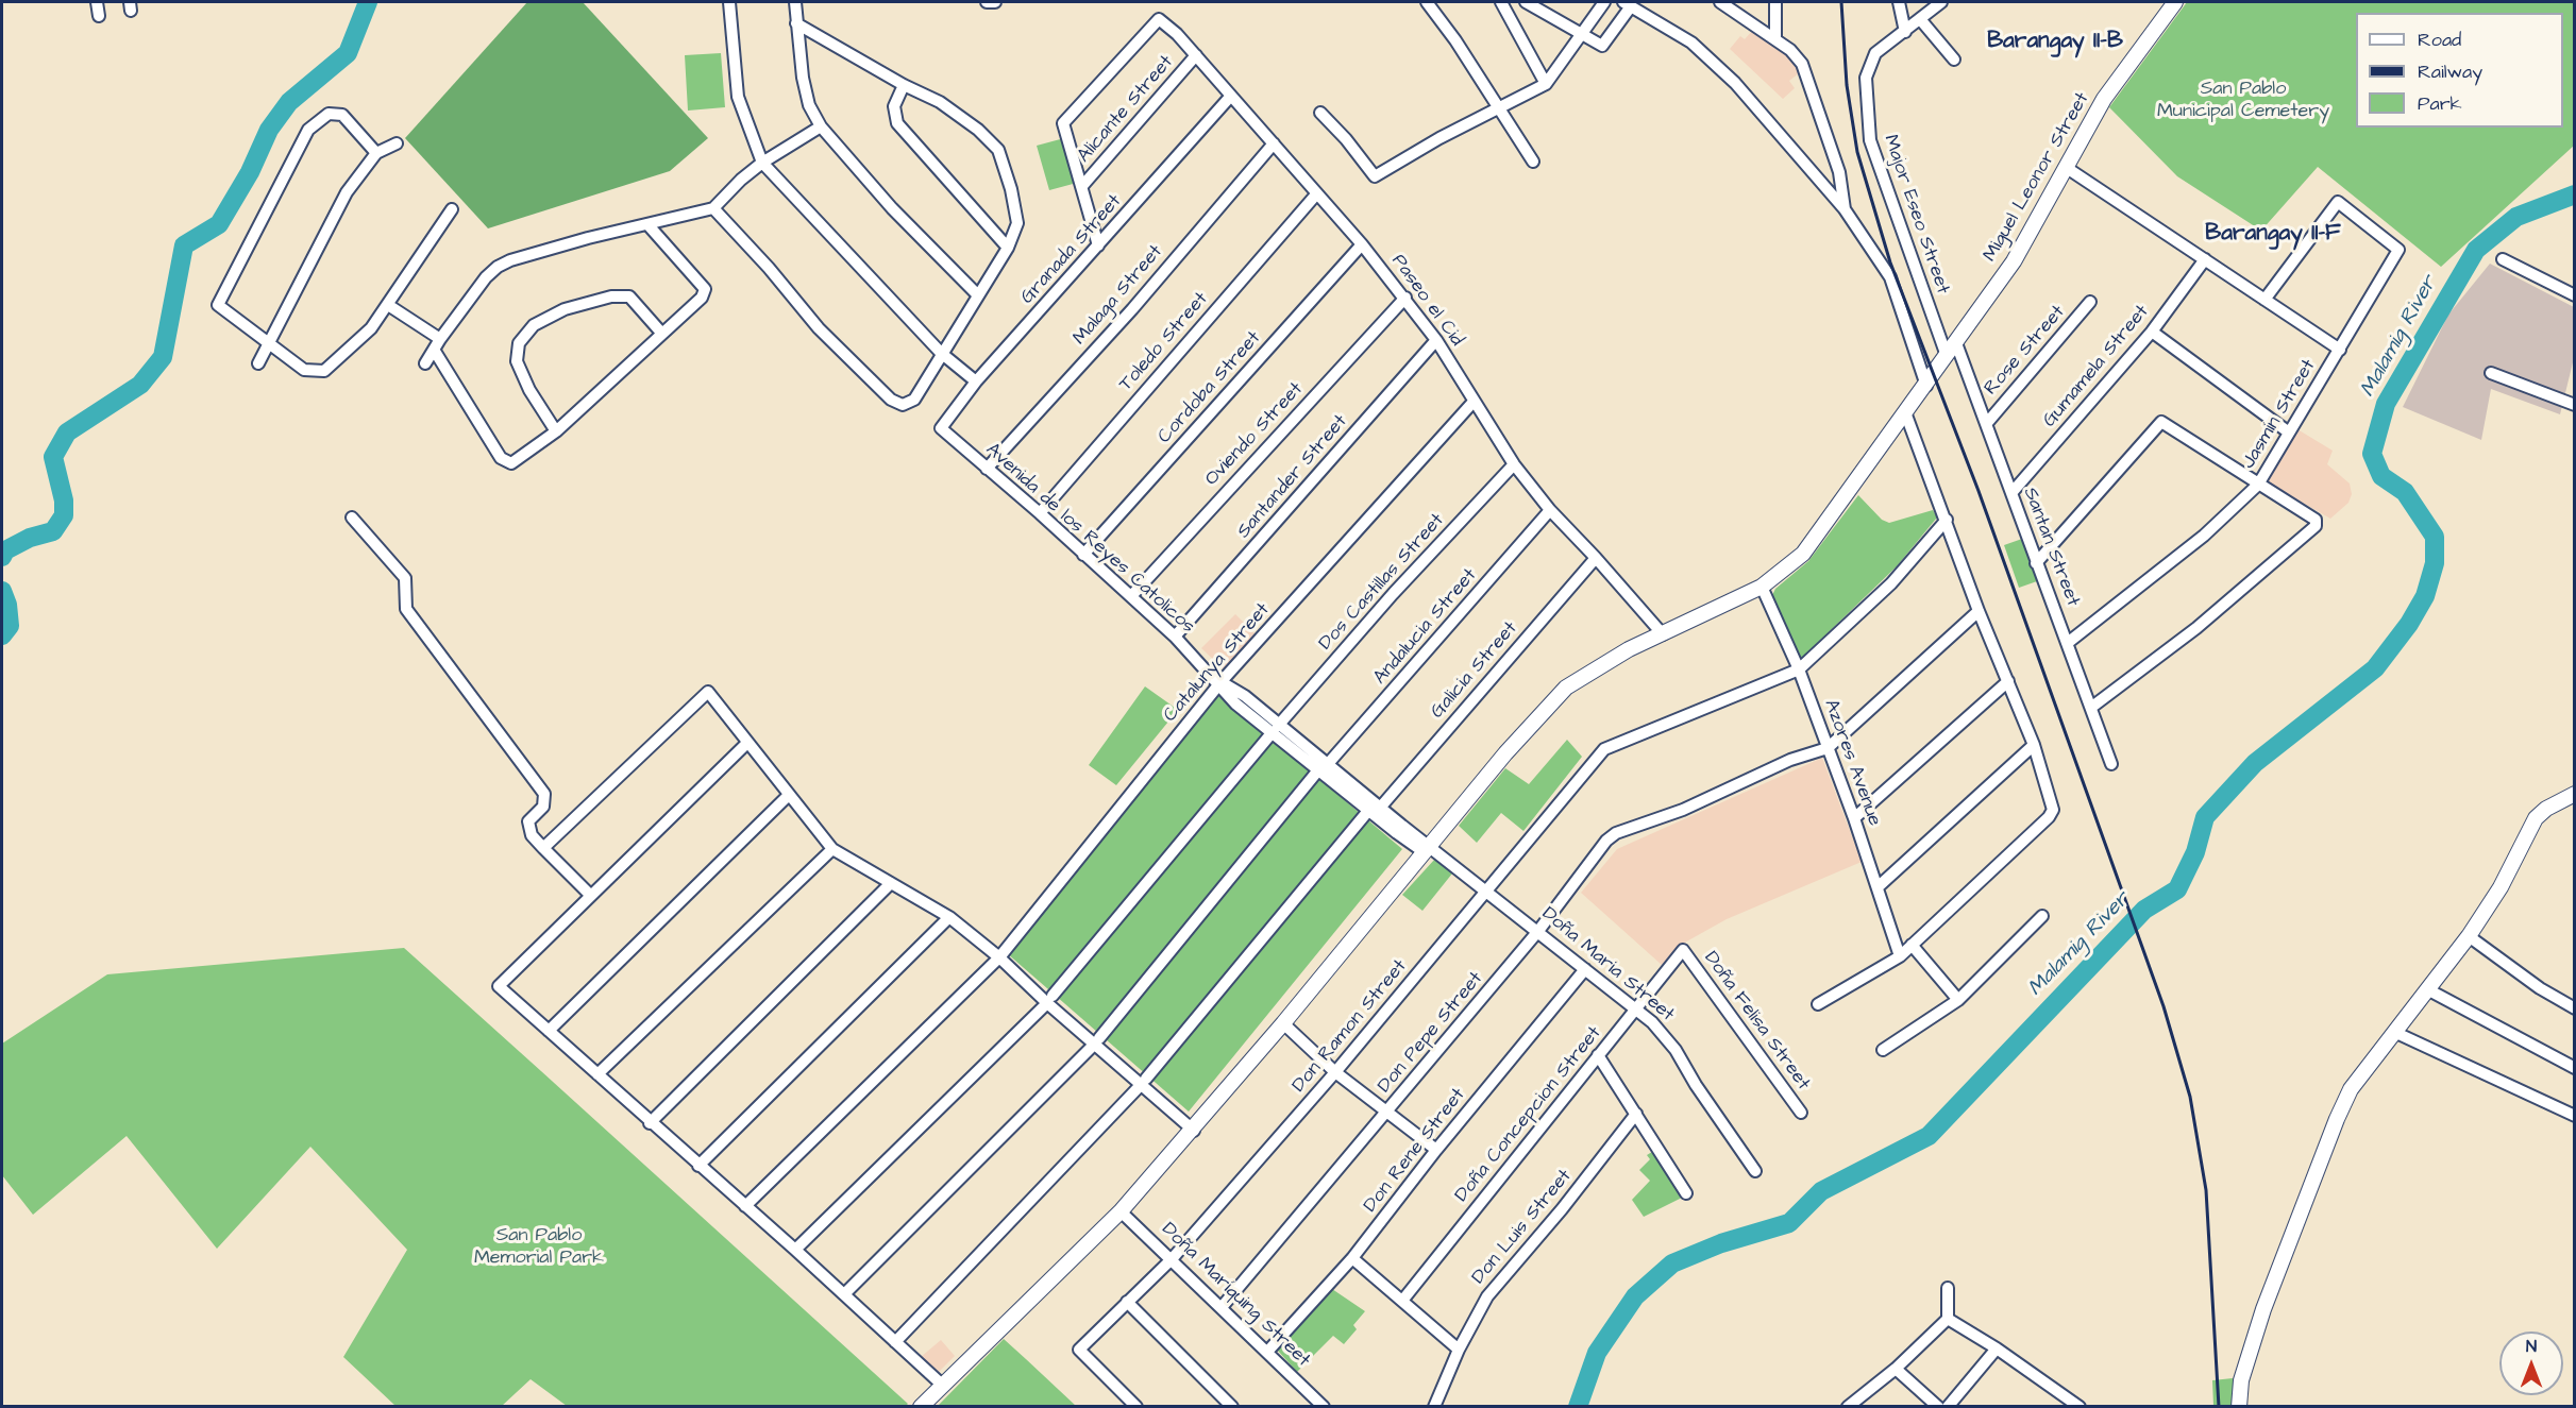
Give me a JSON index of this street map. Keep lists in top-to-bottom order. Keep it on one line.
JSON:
{"streets":{"street":["Alicante Street","Miguel Leonor Street","Major Eseo Street","Granada Street","Malaga Street","Paseo el Cid","Toledo Street","Rose Street","Gumamela Street","Cordoba Street","Jasmin Street","Oviendo Street","Santander Street","Avenida de los Reyes Catolicos","Santan Street","Dos Castillas Street","Andalucia Street","Catalunya Street","Galicia Street","Azores Avenue","Doña Maria Street","Doña Felisa Street","Don Ramon Street","Don Pepe Street","Doña Concepcion Street","Don Rene Street","Don Luis Street","Doña Mariquing Street"]},"crossings":[["Alicante Street","Paseo el Cid"],["Miguel Leonor Street","Major Eseo Street"],["Miguel Leonor Street","Paseo el Cid"],["Miguel Leonor Street","Avenida de los Reyes Catolicos"],["Miguel Leonor Street","Santan Street"],["Miguel Leonor Street","Azores Avenue"],["Miguel Leonor Street","Doña Maria Street"],["Miguel Leonor Street","Doña Mariquing Street"],["Granada Street","Paseo el Cid"],["Granada Street","Avenida de los Reyes Catolicos"],["Malaga Street","Paseo el Cid"],["Malaga Street","Avenida de los Reyes Catolicos"],["Paseo el Cid","Toledo Street"],["Paseo el Cid","Cordoba Street"],["Paseo el Cid","Oviendo Street"],["Paseo el Cid","Santander Street"],["Paseo el Cid","Dos Castillas Street"],["Paseo el Cid","Andalucia Street"],["Paseo el Cid","Catalunya Street"],["Paseo el Cid","Galicia Street"],["Toledo Street","Avenida de los Reyes Catolicos"],["Rose Street","Santan Street"],["Gumamela Street","Santan Street"],["Cordoba Street","Avenida de los Reyes Catolicos"],["Jasmin Street","Santan Street"],["Oviendo Street","Avenida de los Reyes Catolicos"],["Santander Street","Avenida de los Reyes Catolicos"],["Avenida de los Reyes Catolicos","Dos Castillas Street"],["Avenida de los Reyes Catolicos","Andalucia Street"],["Avenida de los Reyes Catolicos","Catalunya Street"],["Avenida de los Reyes Catolicos","Galicia Street"],["Avenida de los Reyes Catolicos","Doña Maria Street"],["Azores Avenue","Don Ramon Street"],["Azores Avenue","Don Pepe Street"],["Doña Maria Street","Don Ramon Street"],["Doña Maria Street","Don Pepe Street"],["Doña Maria Street","Doña Concepcion Street"],["Doña Maria Street","Don Rene Street"],["Doña Felisa Street","Doña Concepcion Street"],["Don Ramon Street","Doña Mariquing Street"],["Don Pepe Street","Doña Mariquing Street"],["Don Rene Street","Doña Mariquing Street"]],"districts":["Barangay II-B","Barangay II-F"],"water":["Malamig River"],"parks":["San Pablo Municipal Cemetery","San Pablo Memorial Park"],"legend":["Road","Railway","Park"],"north":"top"}
